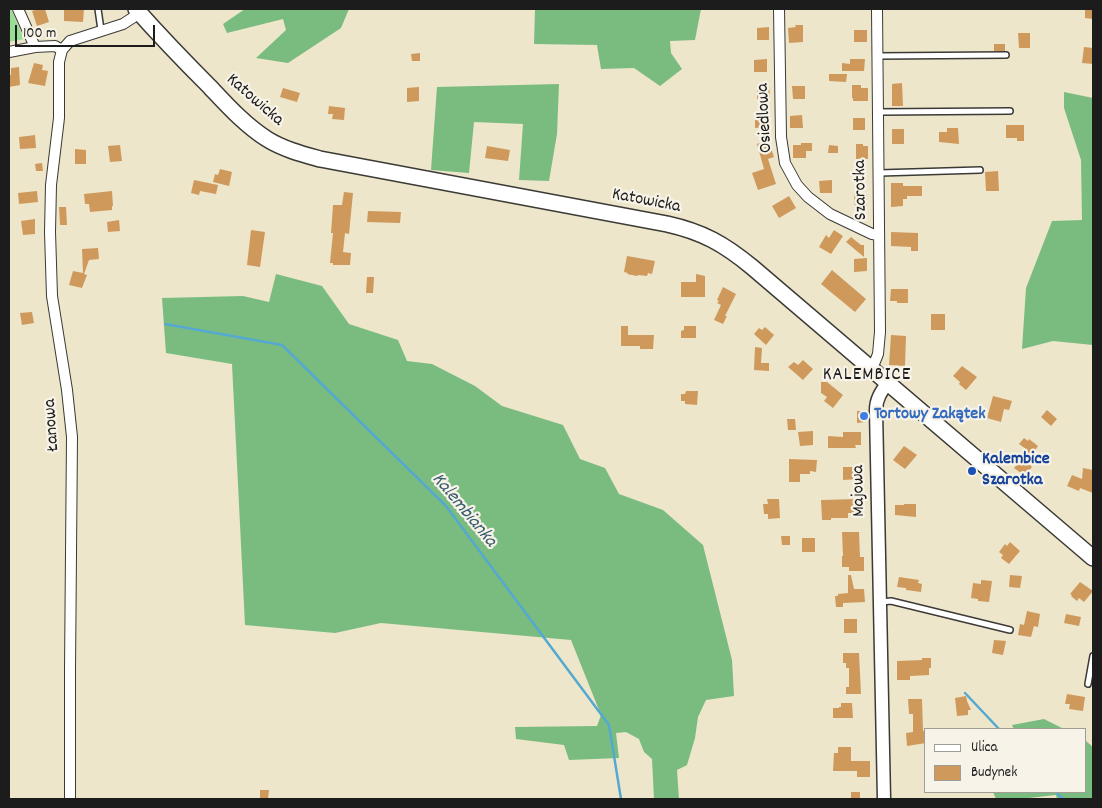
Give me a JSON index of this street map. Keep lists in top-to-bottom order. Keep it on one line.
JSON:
{"streets":{"main road":["Katowicka"],"street":["Osiedlowa","Szarotka","Łanowa","Majowa"]},"crossings":[["Katowicka","Szarotka"],["Katowicka","Majowa"],["Osiedlowa","Szarotka"]],"districts":["KALEMBICE"],"water":["Kalembianka"],"places":["Tortowy Zakątek","Kalembice Szarotka"],"legend":["Ulica","Budynek"],"scale_bar":"100 m"}
